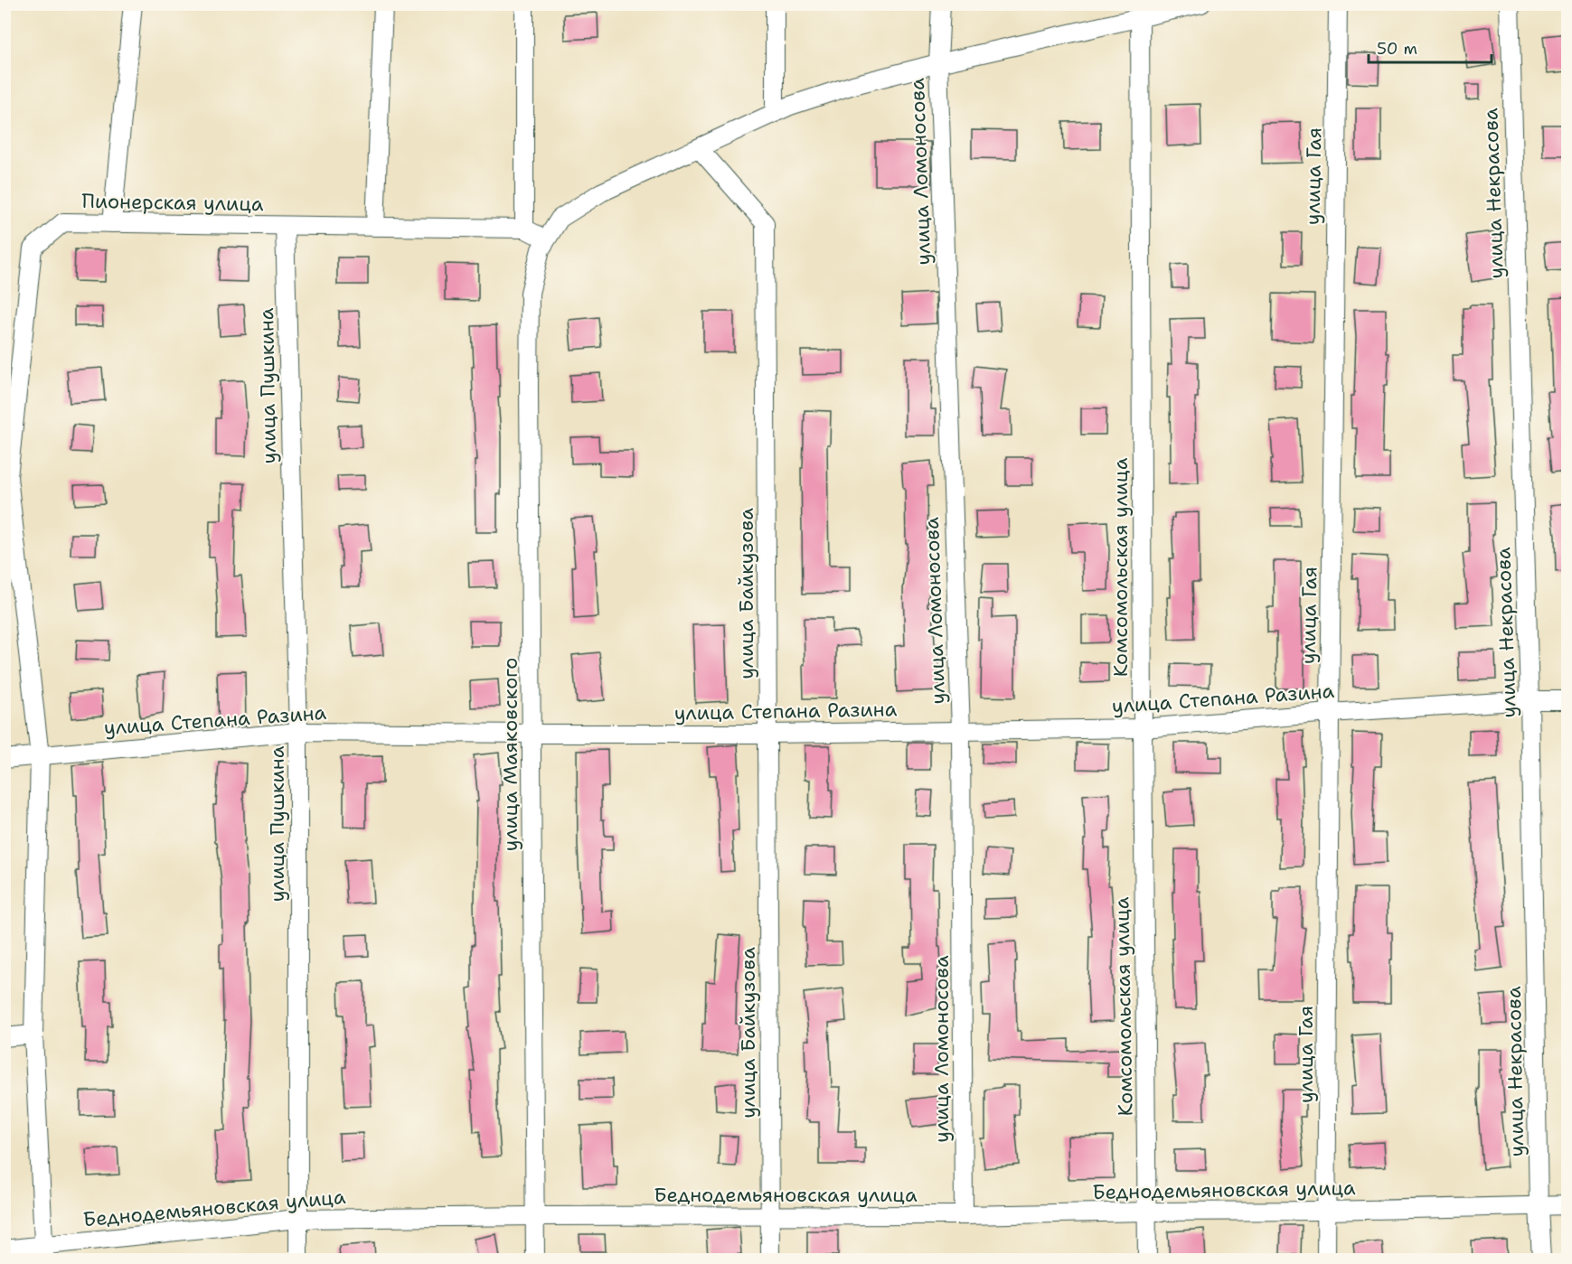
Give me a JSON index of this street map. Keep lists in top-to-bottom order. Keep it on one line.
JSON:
{"streets":{"street":["улица Ломоносова","улица Гая","улица Некрасова","Пионерская улица","улица Пушкина","Комсомольская улица","улица Байкузова","улица Степана Разина","улица Маяковского","Беднодемьяновская улица"]},"crossings":[["улица Ломоносова","улица Степана Разина"],["улица Ломоносова","улица Маяковского"],["улица Ломоносова","Беднодемьяновская улица"],["улица Гая","улица Степана Разина"],["улица Гая","Беднодемьяновская улица"],["улица Некрасова","улица Степана Разина"],["улица Некрасова","Беднодемьяновская улица"],["Пионерская улица","улица Пушкина"],["Пионерская улица","улица Степана Разина"],["Пионерская улица","Беднодемьяновская улица"],["улица Пушкина","улица Степана Разина"],["улица Пушкина","Беднодемьяновская улица"],["Комсомольская улица","улица Степана Разина"],["Комсомольская улица","улица Маяковского"],["Комсомольская улица","Беднодемьяновская улица"],["улица Байкузова","улица Степана Разина"],["улица Байкузова","улица Маяковского"],["улица Байкузова","Беднодемьяновская улица"],["улица Степана Разина","улица Маяковского"],["улица Маяковского","Беднодемьяновская улица"]],"scale_bar":"50 m"}
